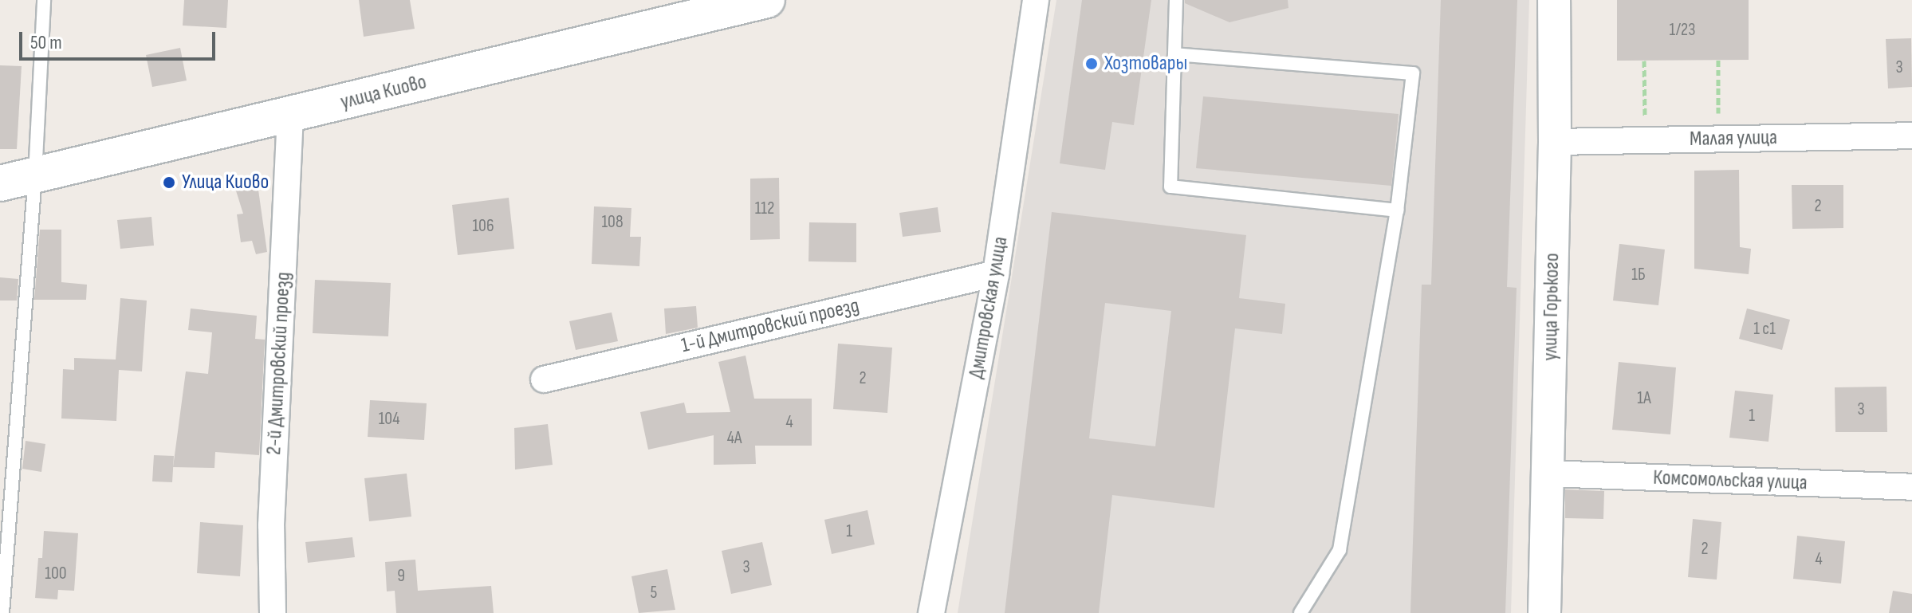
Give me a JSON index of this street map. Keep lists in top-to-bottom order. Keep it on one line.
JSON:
{"streets":{"main road":["улица Киово"],"street":["Малая улица","улица Горького","Дмитровская улица","1-й Дмитровский проезд","2-й Дмитровский проезд","Комсомольская улица"]},"crossings":[["улица Киово","2-й Дмитровский проезд"],["Малая улица","улица Горького"],["улица Горького","Комсомольская улица"],["Дмитровская улица","1-й Дмитровский проезд"]],"places":["Хозтовары","Улица Киово"],"house_numbers":["1/23","3","2","112","108","106","1Б","1 с1","2","1А","3","1","104","4","4А","1","2","4","3","100","9","5"],"scale_bar":"50 m"}
